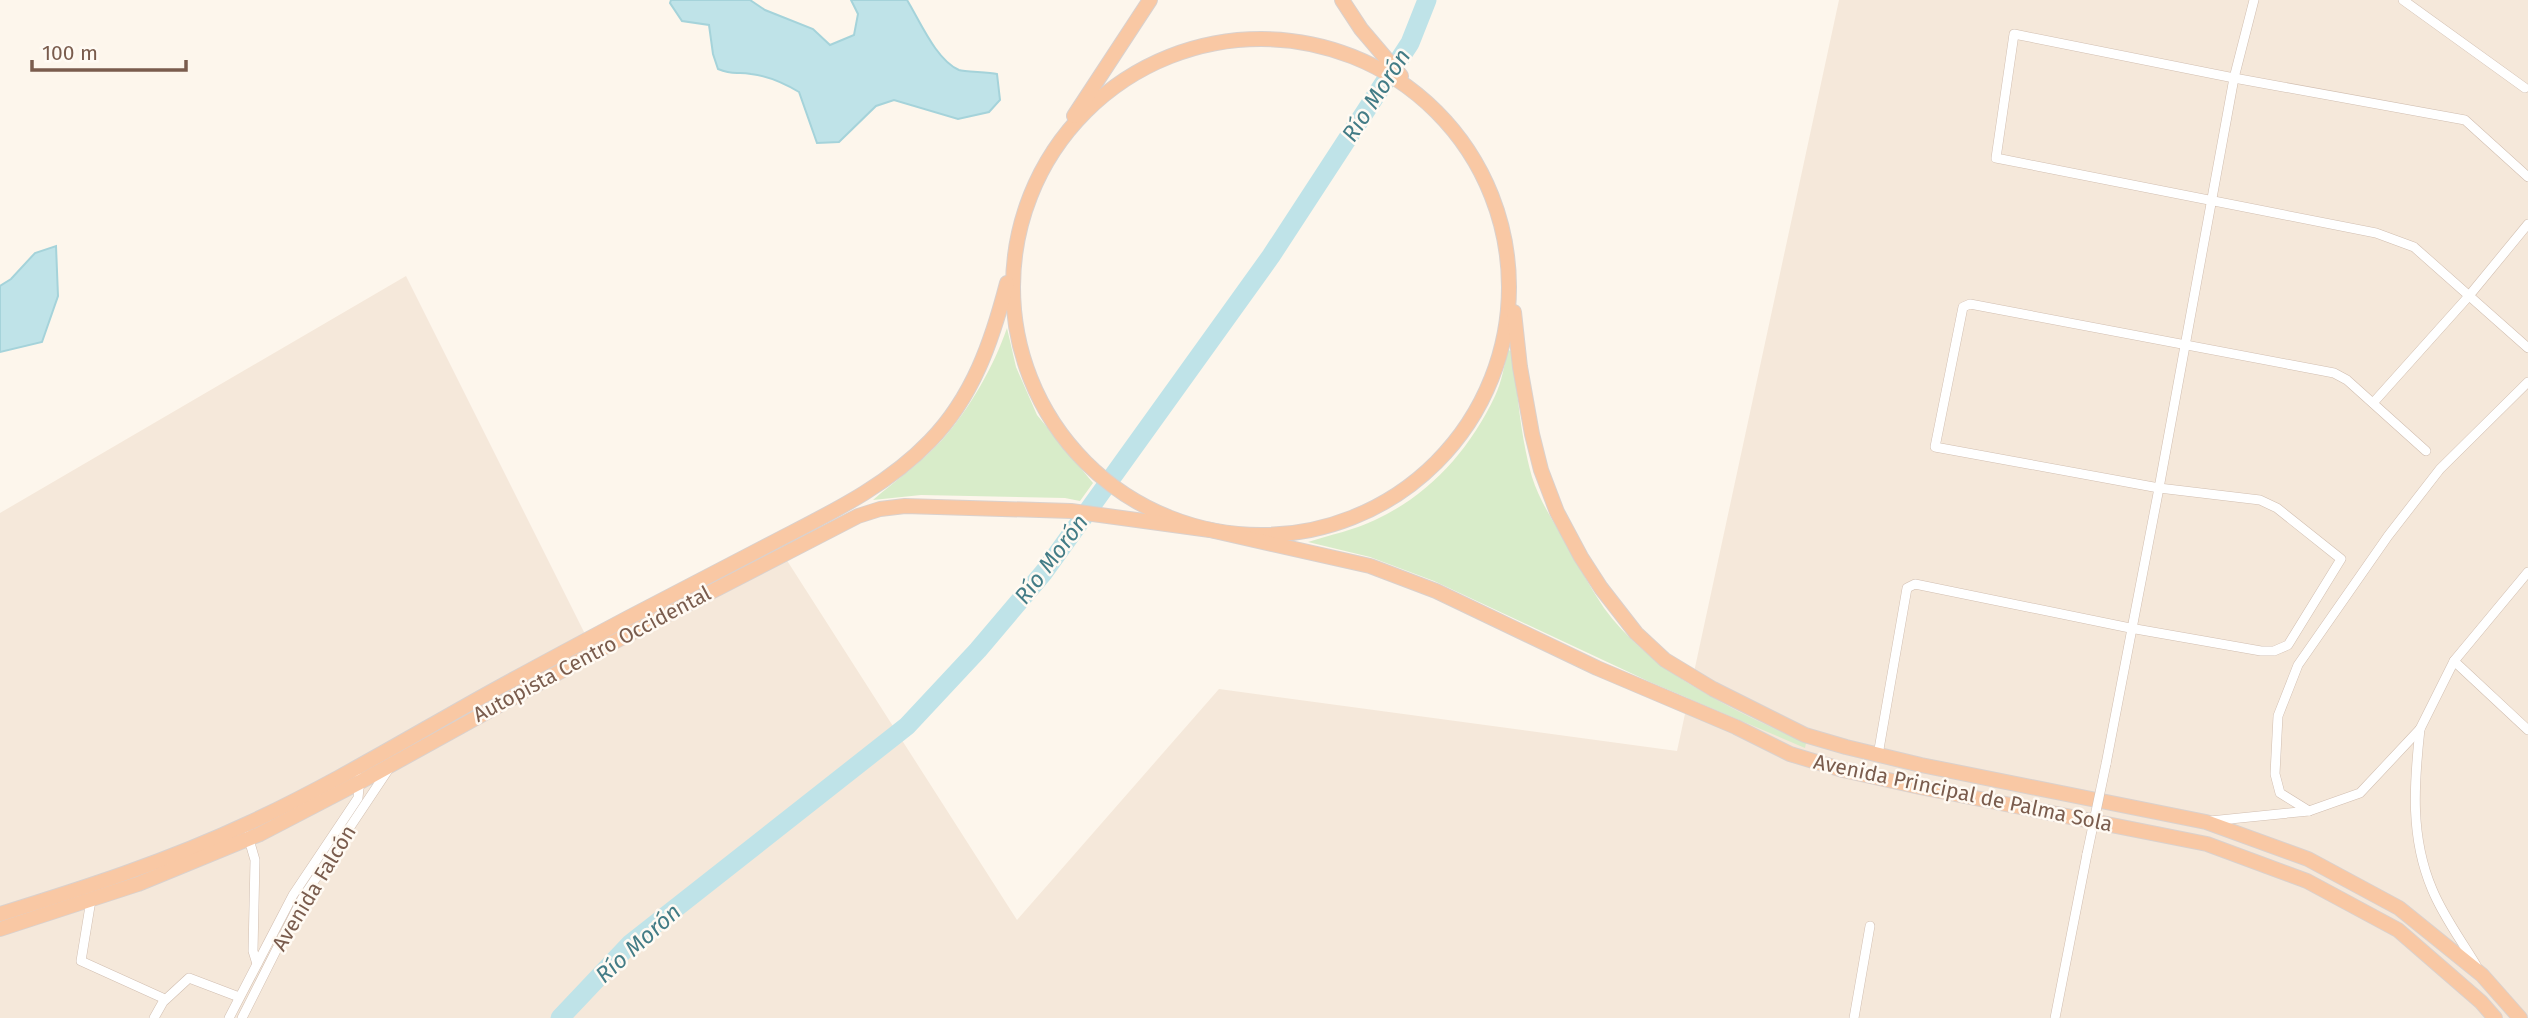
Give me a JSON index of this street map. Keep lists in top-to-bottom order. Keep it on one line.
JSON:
{"streets":{"highway":["Autopista Centro Occidental","Avenida Principal de Palma Sola"],"street":["Avenida Falcón"]},"crossings":[["Autopista Centro Occidental","Avenida Principal de Palma Sola"],["Autopista Centro Occidental","Avenida Falcón"]],"water":["Río Morón"],"scale_bar":"100 m"}
